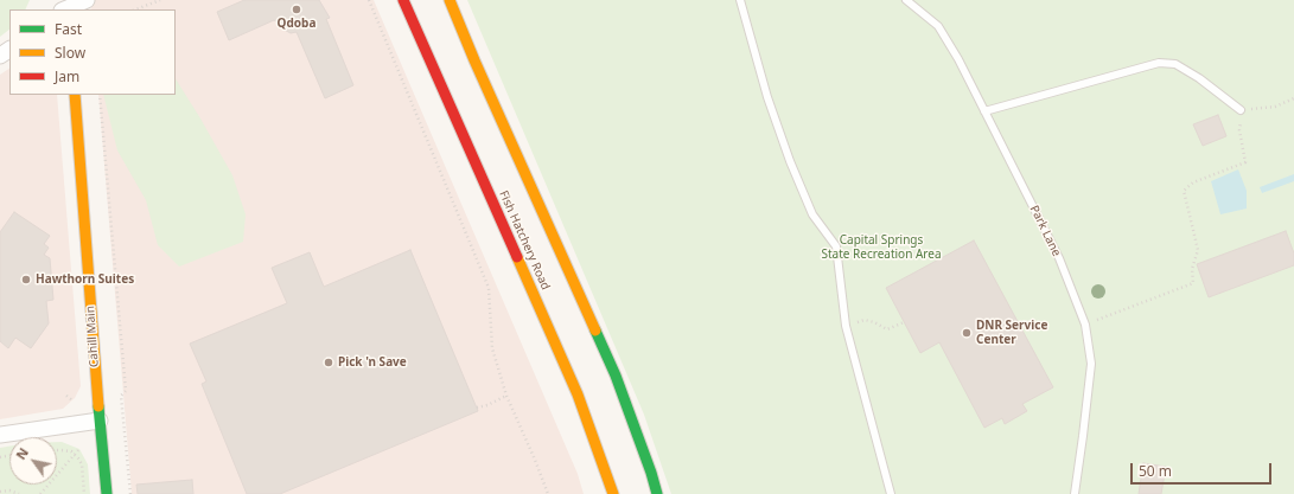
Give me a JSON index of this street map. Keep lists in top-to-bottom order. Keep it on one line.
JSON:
{"streets":{"main road":["Fish Hatchery Road","Cahill Main"],"lane":["Park Lane"]},"parks":["Capital Springs State Recreation Area"],"places":["Qdoba","Hawthorn Suites","DNR Service Center","Pick 'n Save"],"legend":["Fast","Slow","Jam"],"scale_bar":"50 m","north":"top left"}
